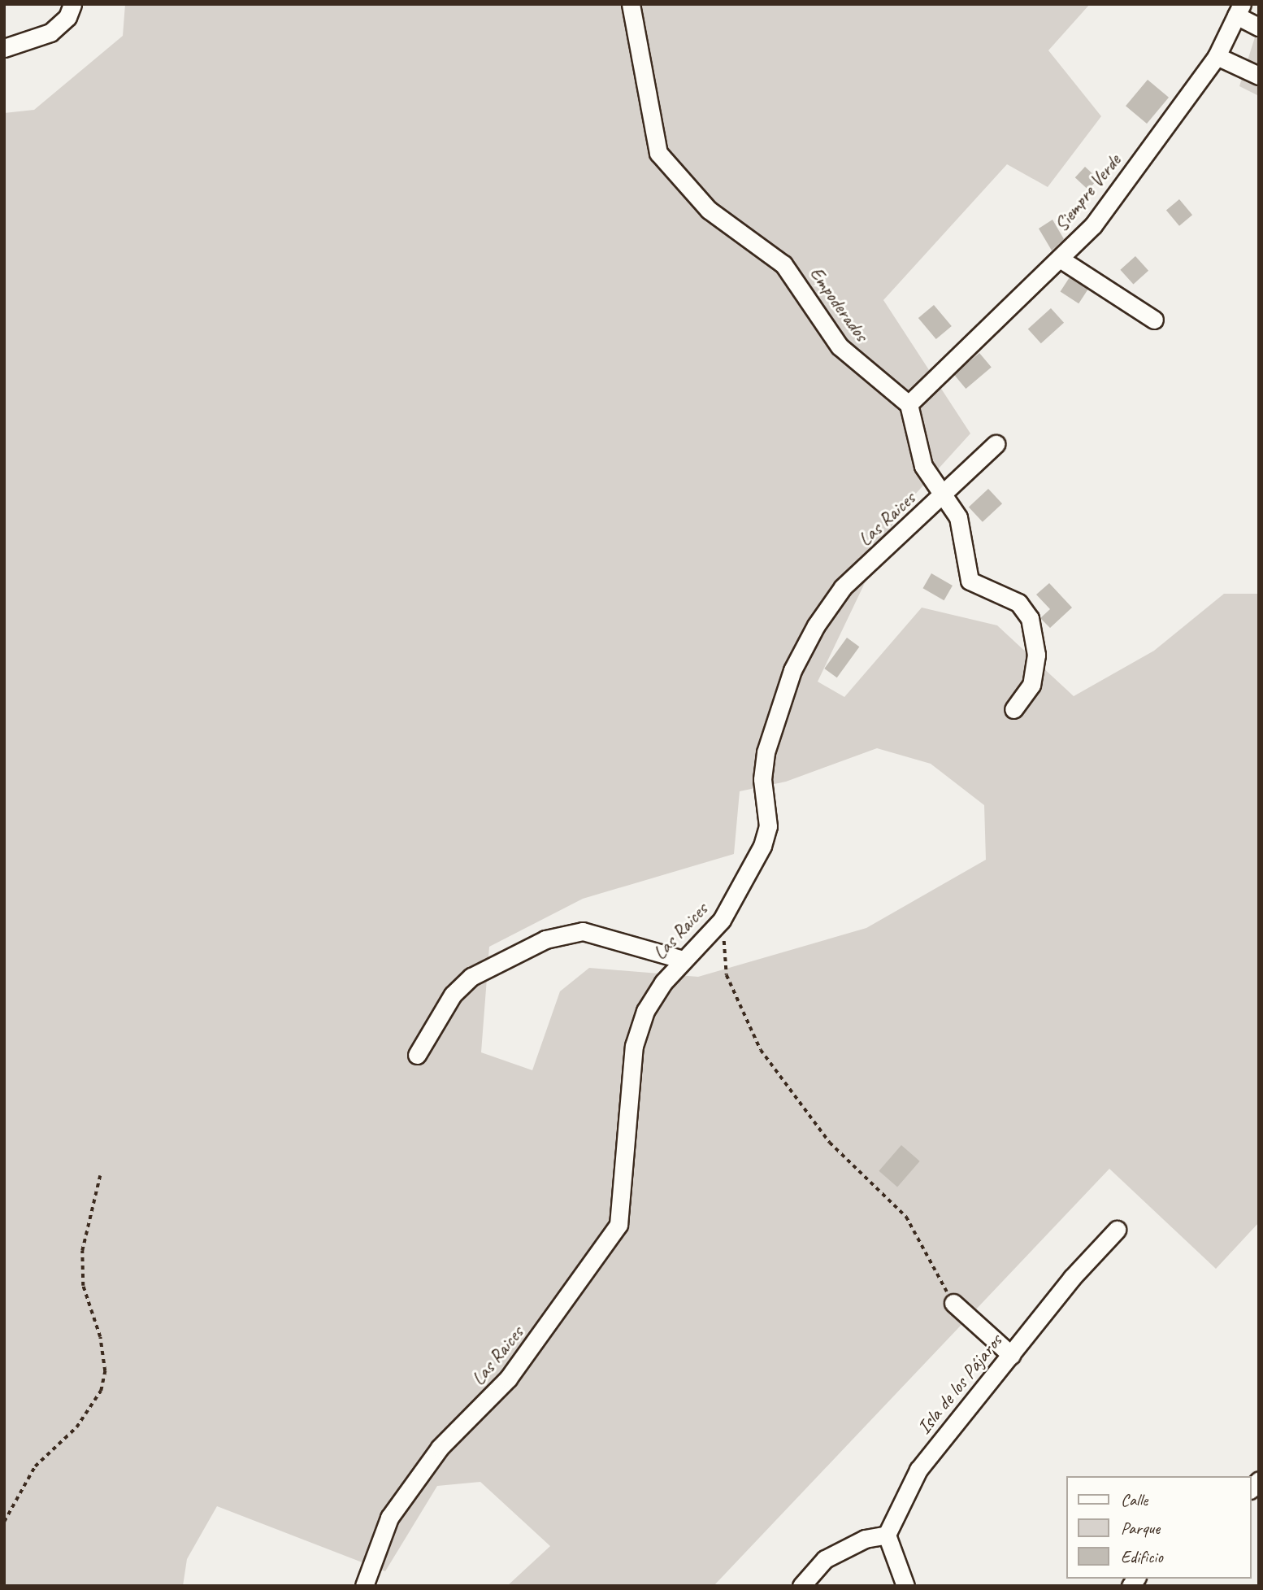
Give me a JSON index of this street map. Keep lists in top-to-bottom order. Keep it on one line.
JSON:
{"streets":{"street":["Siempre Verde","Empoderados","Las Raices","Isla de los Pájaros"]},"crossings":[["Siempre Verde","Empoderados"]],"legend":["Calle","Parque","Edificio"]}
